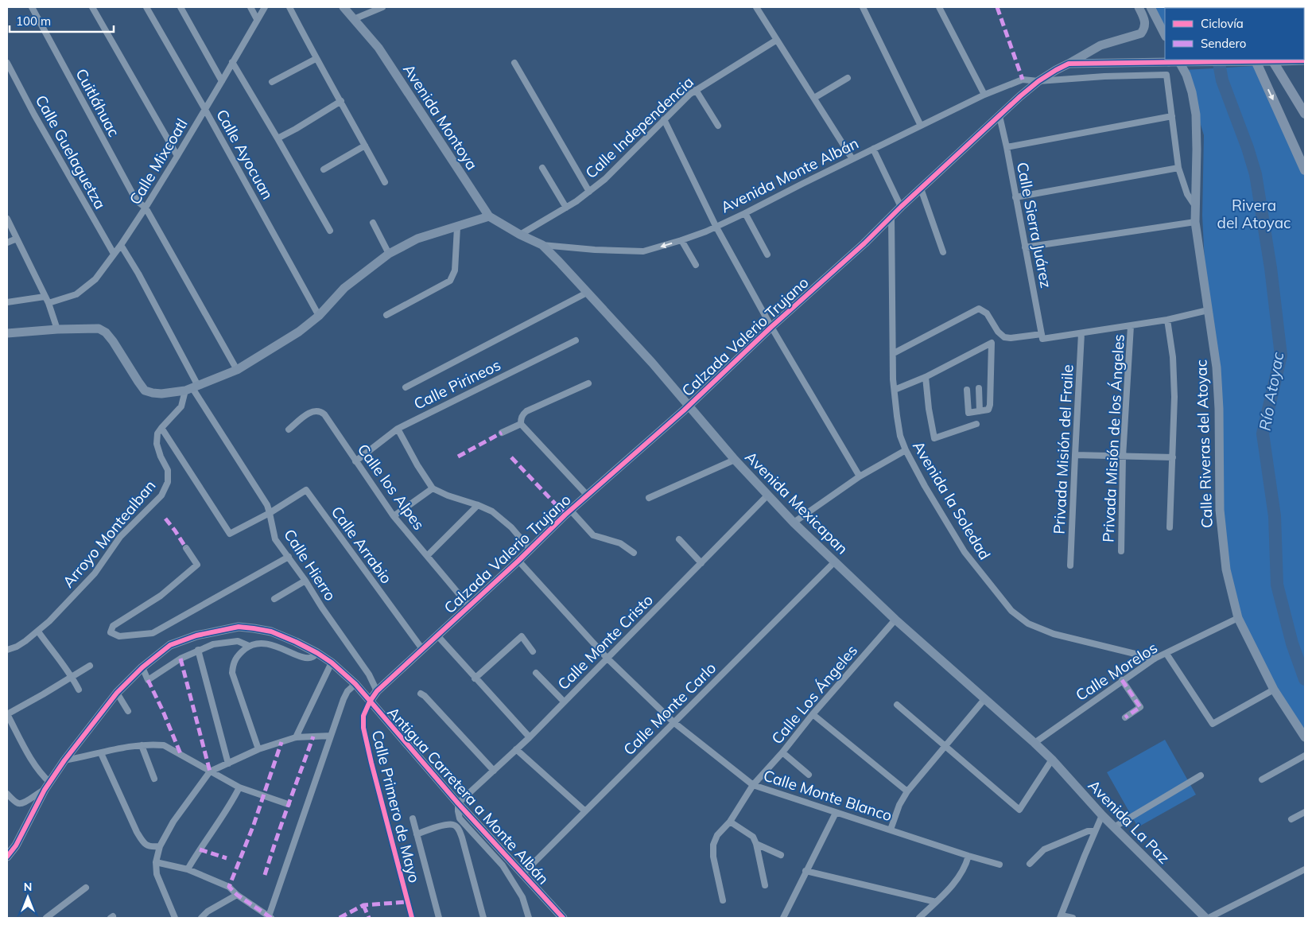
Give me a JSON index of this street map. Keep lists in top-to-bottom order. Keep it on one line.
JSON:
{"streets":{"street":["Cuitláhuac","Avenida Montoya","Calle Independencia","Calle Guelaguetza","Calle Ayocuan","Calle Mixcoatl","Avenida Monte Albán","Calle Sierra Juárez","Calzada Valerio Trujano","Calle Pirineos","Privada Misión de los Ángeles","Calle Riveras del Atoyac","Privada Misión del Fraile","Calle los Alpes","Avenida la Soledad","Avenida Mexicapan","Arroyo Montealban","Calle Arrabio","Calle Hierro","Calle Monte Cristo","Calle Morelos","Calle Los Ángeles","Calle Monte Carlo","Antigua Carretera a Monte Albán","Calle Monte Blanco","Calle Primero de Mayo","Avenida La Paz"]},"crossings":[["Cuitláhuac","Calle Mixcoatl"],["Avenida Montoya","Calle Independencia"],["Calle Guelaguetza","Calle Mixcoatl"],["Calle Ayocuan","Calle Mixcoatl"],["Avenida Monte Albán","Calzada Valerio Trujano"],["Avenida Monte Albán","Avenida Mexicapan"],["Calle Sierra Juárez","Calzada Valerio Trujano"],["Calzada Valerio Trujano","Calle Riveras del Atoyac"],["Calzada Valerio Trujano","Calle los Alpes"],["Calzada Valerio Trujano","Avenida la Soledad"],["Calzada Valerio Trujano","Avenida Mexicapan"],["Calzada Valerio Trujano","Calle Arrabio"],["Calzada Valerio Trujano","Calle Hierro"],["Calzada Valerio Trujano","Antigua Carretera a Monte Albán"],["Calzada Valerio Trujano","Calle Monte Blanco"],["Calzada Valerio Trujano","Calle Primero de Mayo"],["Calle Pirineos","Calle los Alpes"],["Calle Riveras del Atoyac","Calle Morelos"],["Avenida la Soledad","Calle Morelos"],["Avenida Mexicapan","Calle Monte Cristo"],["Avenida Mexicapan","Calle Morelos"],["Avenida Mexicapan","Calle Los Ángeles"],["Avenida Mexicapan","Calle Monte Carlo"],["Avenida Mexicapan","Avenida La Paz"],["Calle Arrabio","Calle Hierro"],["Calle Monte Cristo","Antigua Carretera a Monte Albán"],["Calle Monte Cristo","Calle Monte Blanco"],["Calle Morelos","Avenida La Paz"],["Calle Los Ángeles","Calle Monte Blanco"],["Calle Monte Carlo","Antigua Carretera a Monte Albán"],["Calle Monte Carlo","Calle Monte Blanco"],["Antigua Carretera a Monte Albán","Calle Primero de Mayo"]],"water":["Río Atoyac"],"parks":["Rivera del Atoyac"],"legend":["Ciclovía","Sendero"],"scale_bar":"100 m","north":"top"}
